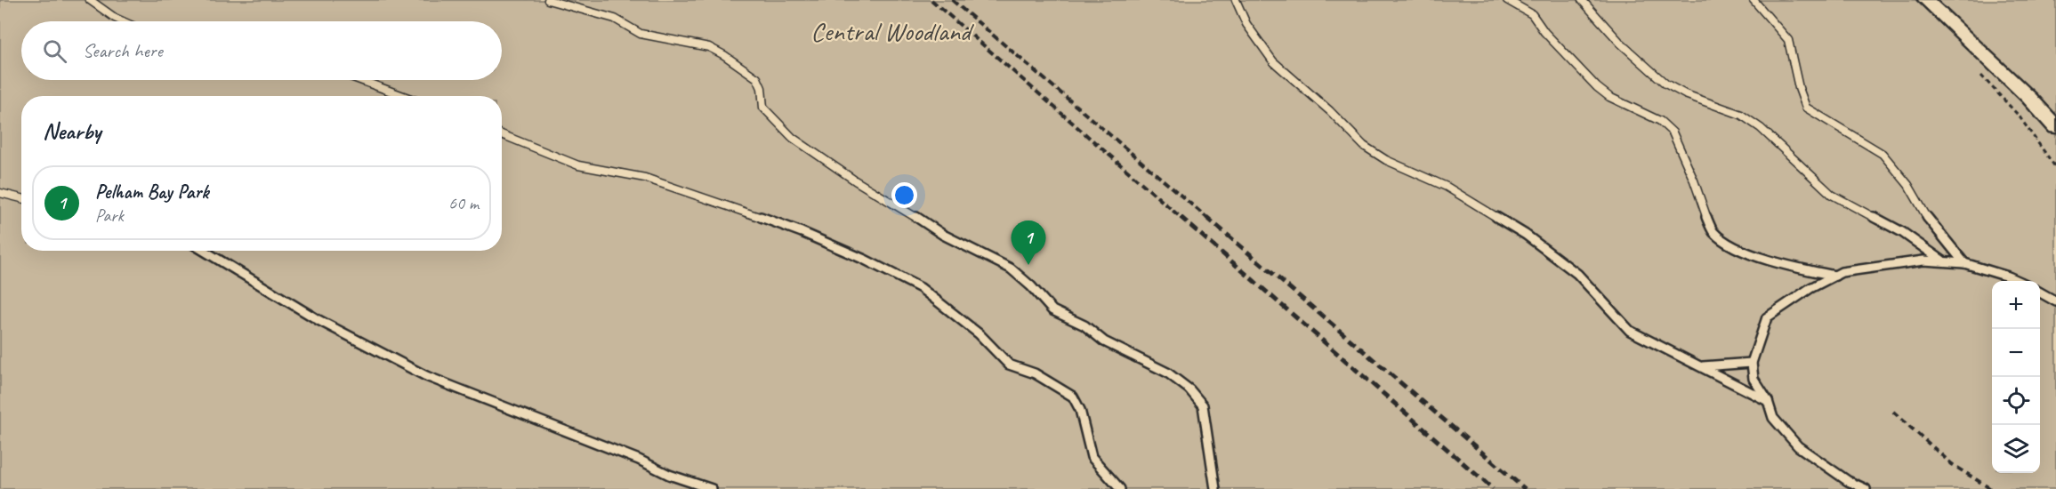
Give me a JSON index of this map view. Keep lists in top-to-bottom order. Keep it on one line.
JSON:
{"parks":["Central Woodland"],"page":{"search":"Search here","heading":"Nearby","list":[{"mark":"1","name":"Pelham Bay Park","note":"Park","value":"60 m"}],"pins":"1","map_buttons":["+","−"]}}
